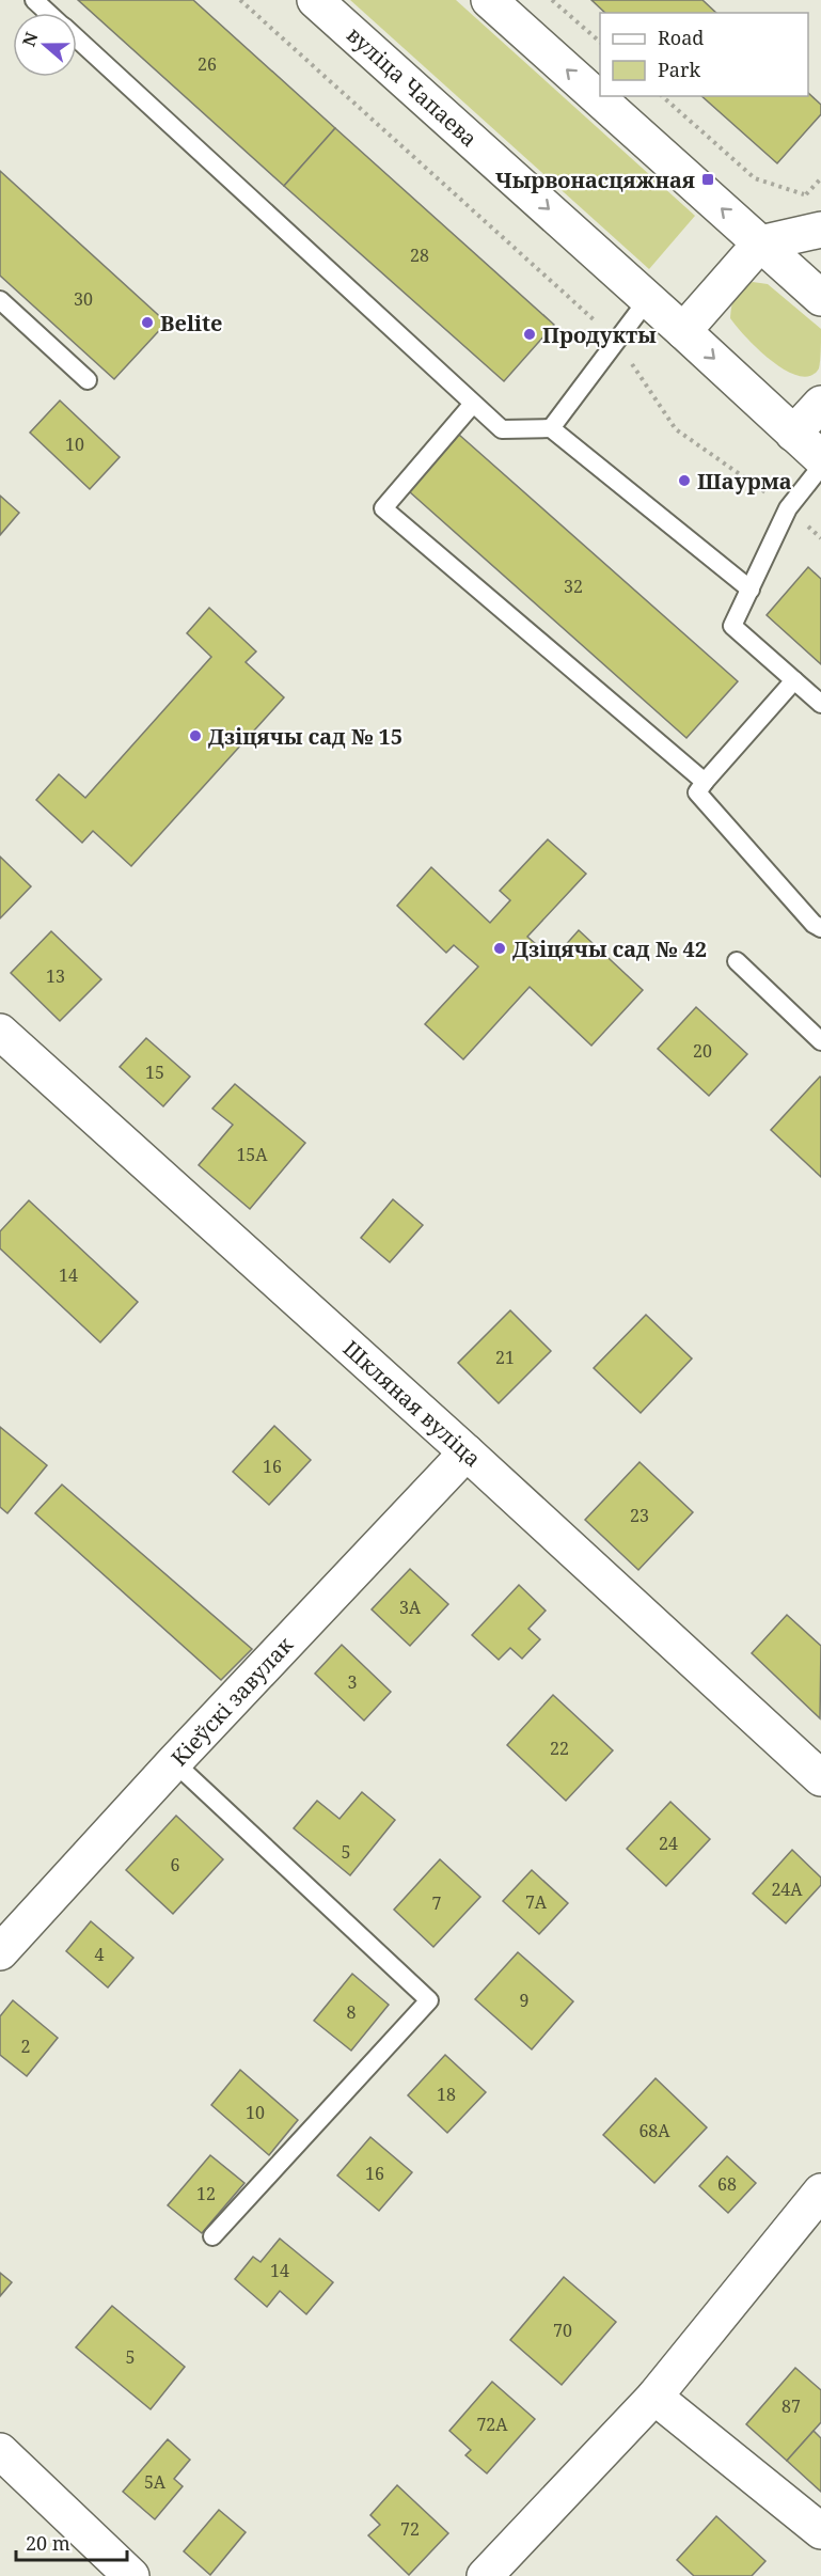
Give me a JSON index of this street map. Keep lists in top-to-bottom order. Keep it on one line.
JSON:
{"streets":{"street":["вуліца Чапаева","Шкляная вуліца","Кіеўскі завулак"]},"crossings":[["Шкляная вуліца","Кіеўскі завулак"]],"places":{"transit":["Чырвонасцяжная"],"other":["Belite","Продукты","Шаурма","Дзіцячы сад № 15","Дзіцячы сад № 42"]},"house_numbers":["26","28","30","10","32","13","20","15","15А","14","21","16","23","3А","3","22","24","5","6","24А","7А","7","4","9","8","2","18","10","68А","16","68","12","14","70","5","87","72А","5А","72"],"legend":["Road","Park"],"scale_bar":"20 m","north":"left"}
